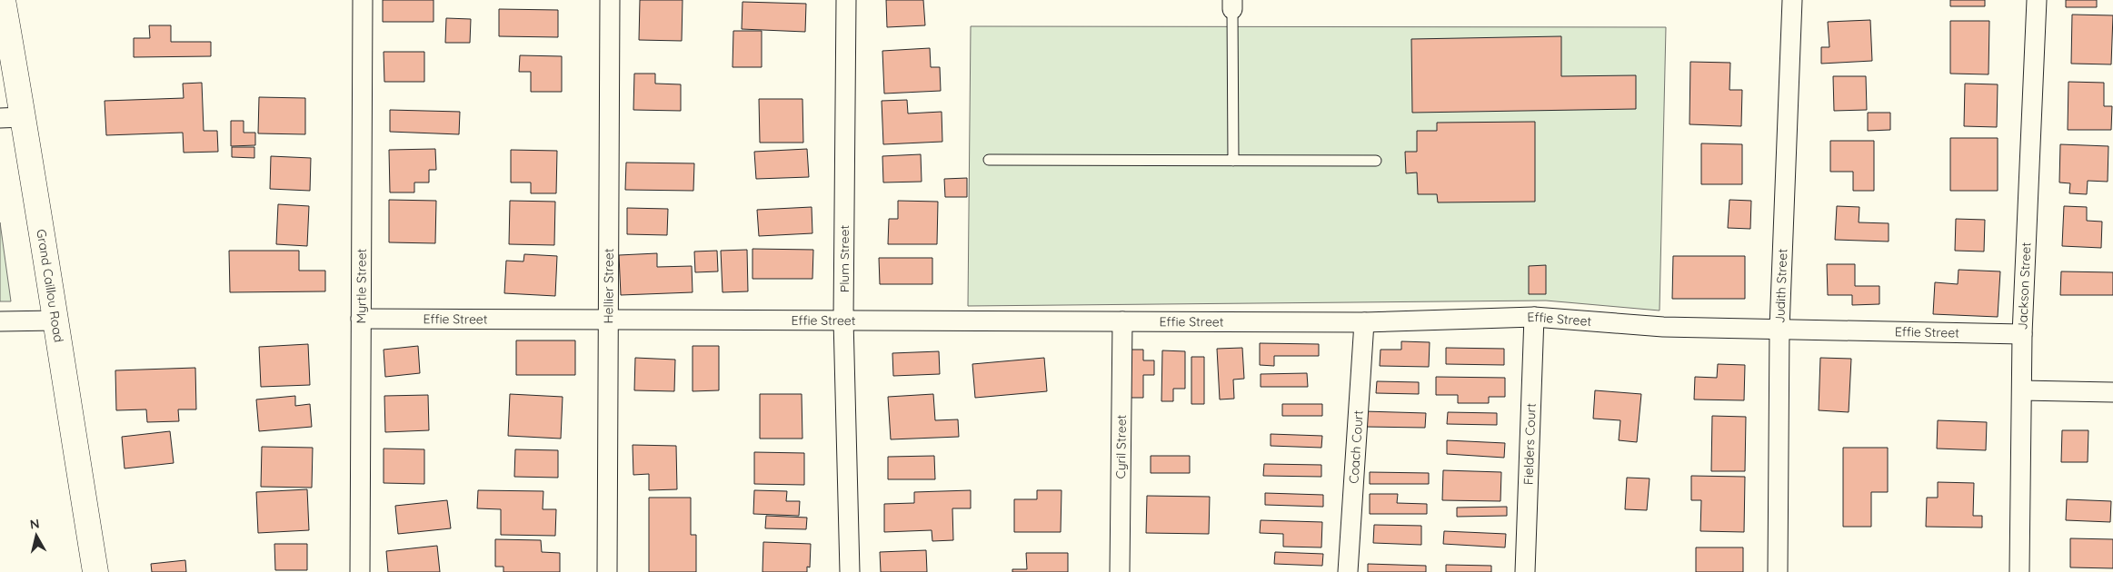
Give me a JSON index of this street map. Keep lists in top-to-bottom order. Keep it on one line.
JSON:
{"streets":{"main road":["Grand Caillou Road"],"street":["Plum Street","Myrtle Street","Hellier Street","Judith Street","Jackson Street","Effie Street","Fielders Court","Cyril Street","Coach Court"]},"crossings":[["Plum Street","Effie Street"],["Myrtle Street","Effie Street"],["Hellier Street","Effie Street"],["Judith Street","Effie Street"],["Jackson Street","Effie Street"],["Effie Street","Fielders Court"],["Effie Street","Cyril Street"],["Effie Street","Coach Court"]],"north":"top"}
